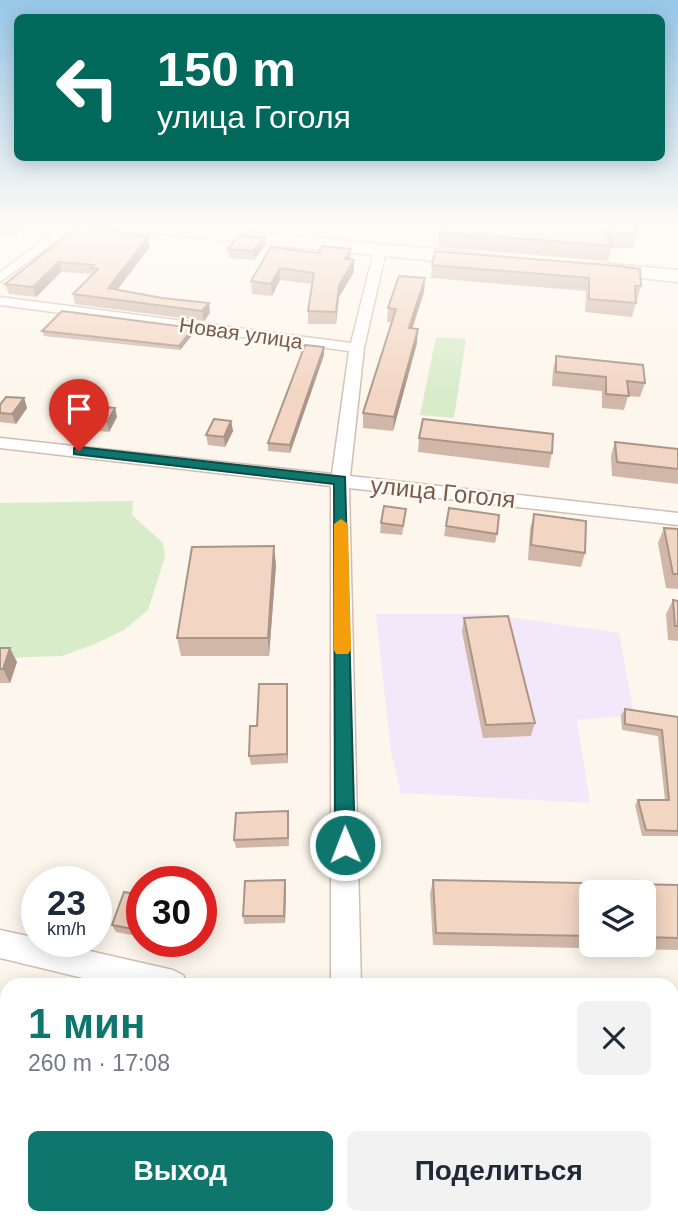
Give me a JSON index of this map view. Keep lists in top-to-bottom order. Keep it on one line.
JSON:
{"streets":{"street":["Новая улица","улица Гоголя"]},"page":{"turn":["150 m","улица Гоголя"],"speed":"23 km/h","limit":"30","heading":["1 мин","260 m · 17:08"],"buttons":["Выход","Поделиться"]}}
